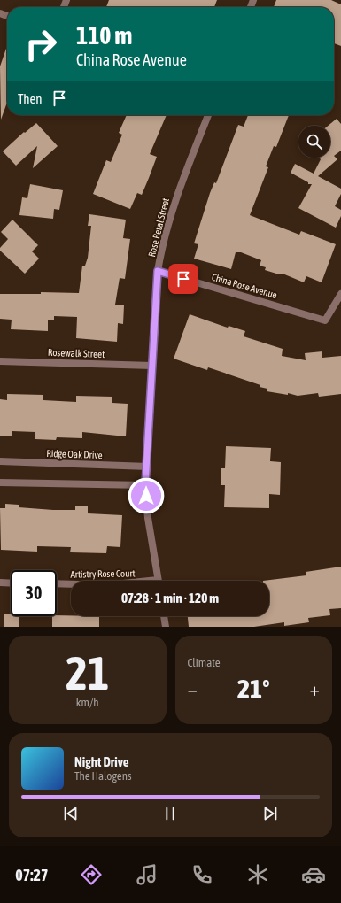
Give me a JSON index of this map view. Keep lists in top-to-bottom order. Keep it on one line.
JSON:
{"streets":{"street":["Rose Petal Street","China Rose Avenue","Rosewalk Street","Ridge Oak Drive","Artistry Rose Court"]},"crossings":[["Rose Petal Street","China Rose Avenue"],["Rose Petal Street","Rosewalk Street"],["Rose Petal Street","Ridge Oak Drive"]],"page":{"turn":["110 m","China Rose Avenue"],"then":"Then","limit":"30","trip":"07:28 · 1 min · 120 m","tile":[["21","km/h"],"Climate"],"heat":["−","21°","+"],"song":["Night Drive","The Halogens"],"tabs":"07:27"}}
